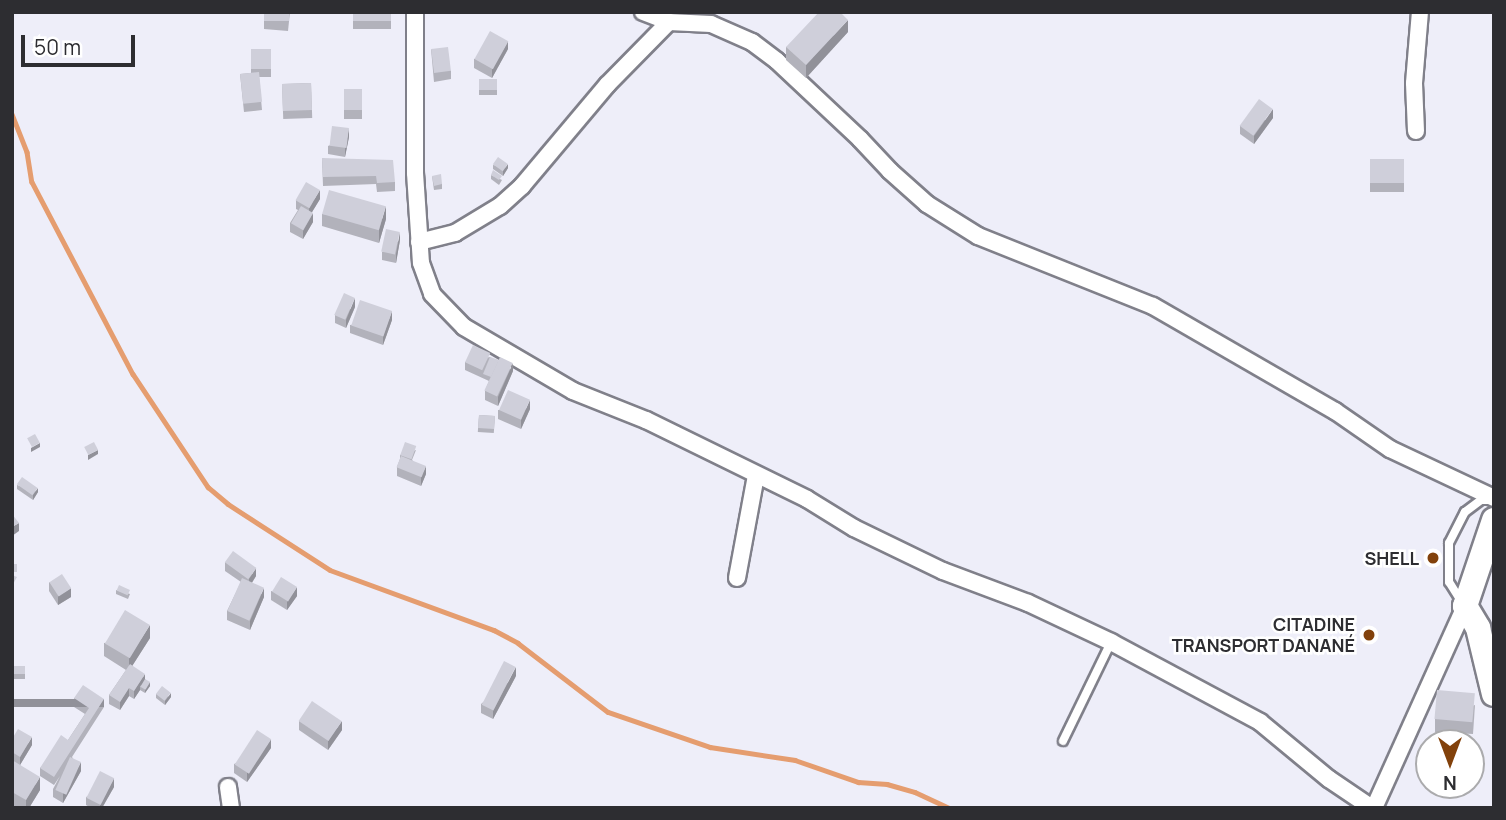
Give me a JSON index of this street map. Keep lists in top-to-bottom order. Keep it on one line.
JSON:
{"places":["SHELL","CITADINE TRANSPORT DANANÉ"],"scale_bar":"50 m","north":"bottom"}
